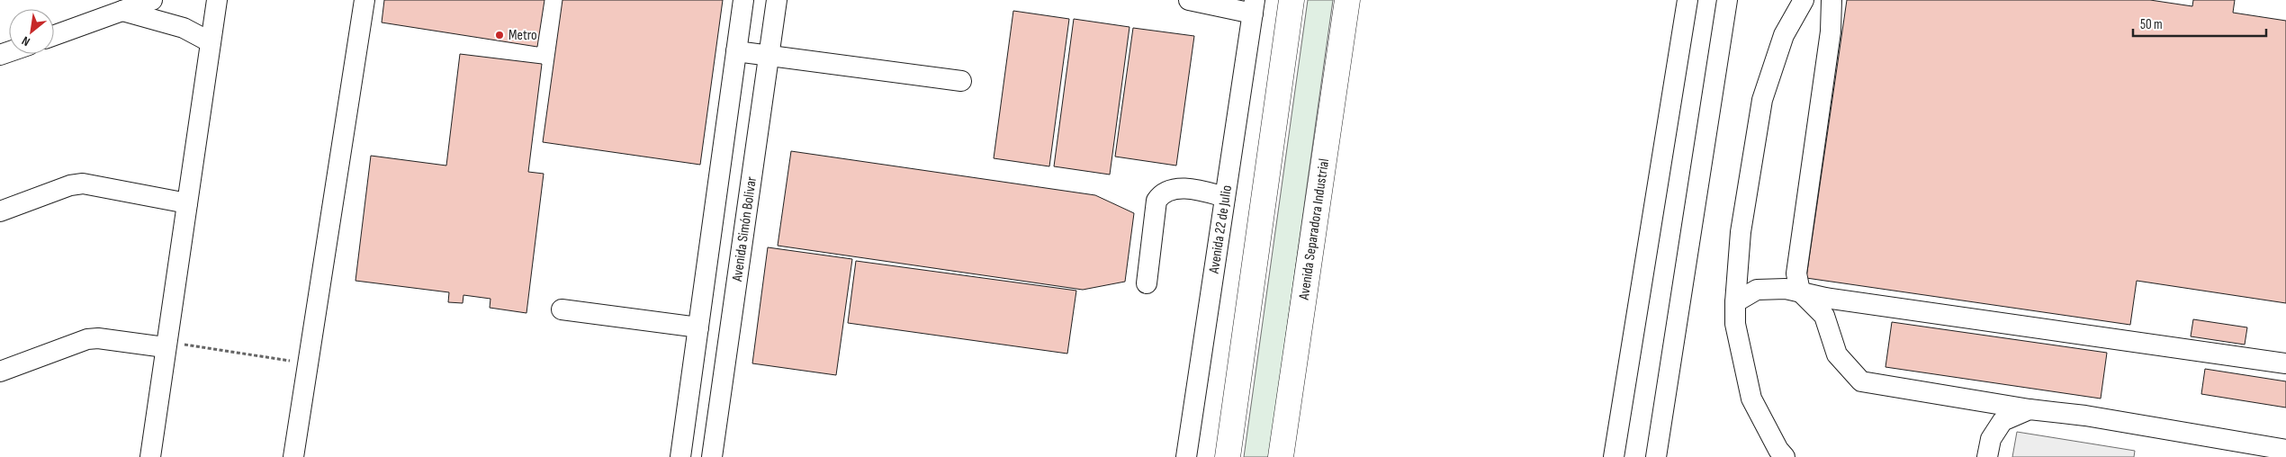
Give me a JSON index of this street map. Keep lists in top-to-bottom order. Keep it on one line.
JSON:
{"streets":{"main road":["Avenida Separadora Industrial"],"street":["Avenida Simón Bolivar","Avenida 22 de Julio"]},"places":["Metro"],"scale_bar":"50 m","north":"bottom left"}
